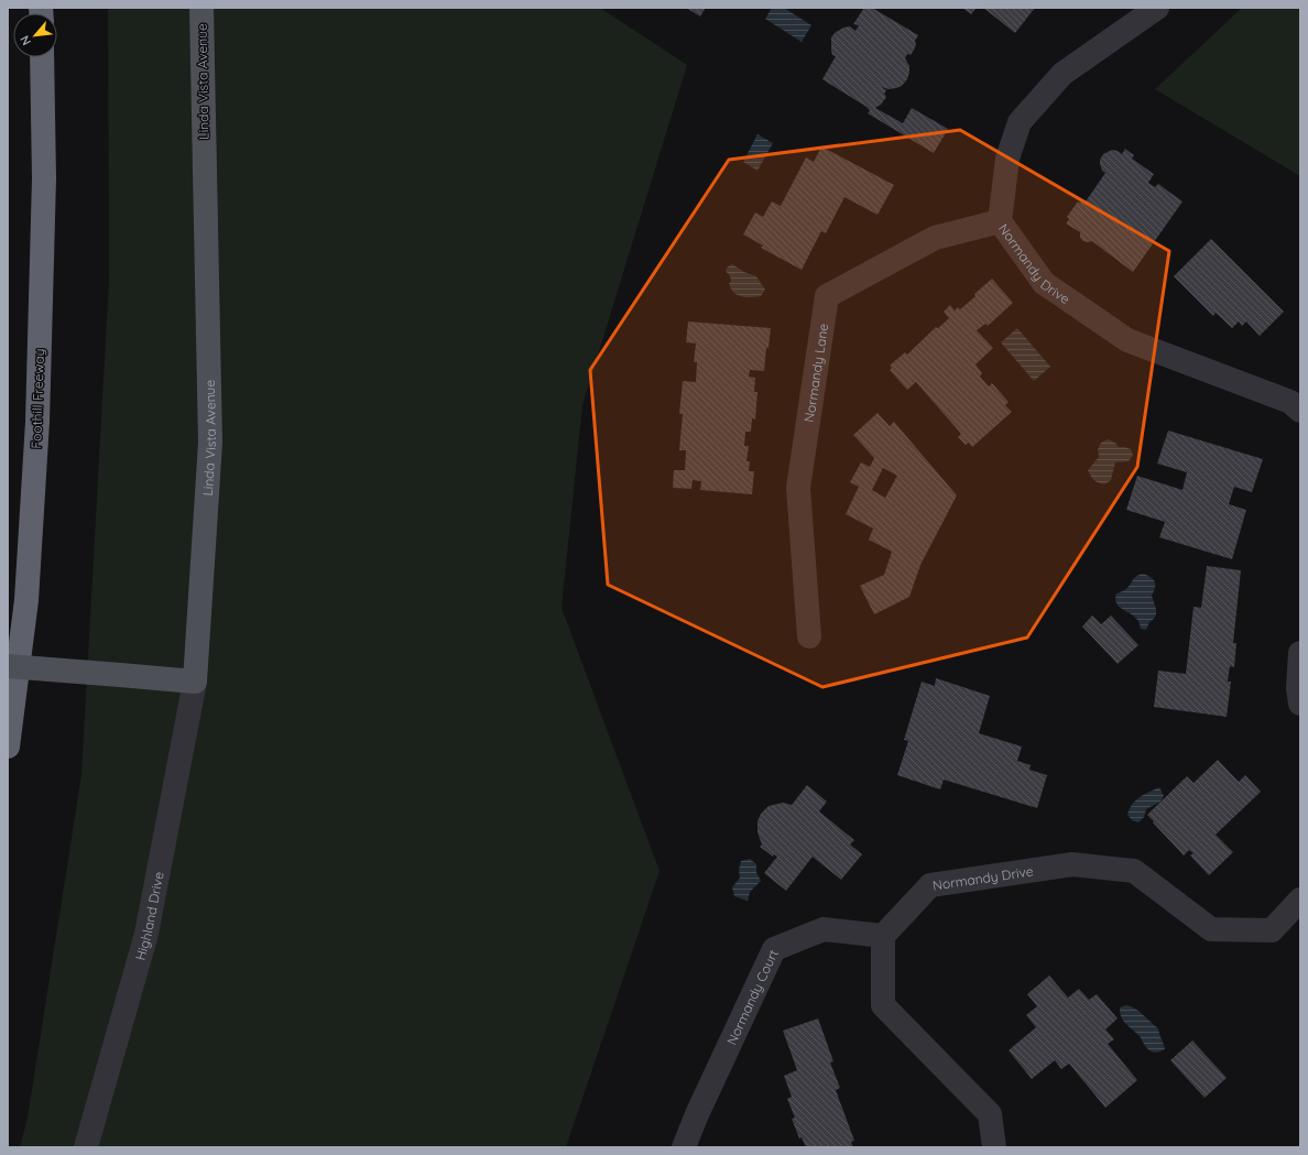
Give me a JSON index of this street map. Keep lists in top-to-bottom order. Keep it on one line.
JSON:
{"streets":{"highway":["Foothill Freeway"],"main road":["Linda Vista Avenue"],"street":["Normandy Drive","Normandy Lane","Highland Drive","Normandy Court"]},"crossings":[["Linda Vista Avenue","Highland Drive"],["Normandy Drive","Normandy Lane"],["Normandy Drive","Normandy Court"]],"north":"bottom left"}
